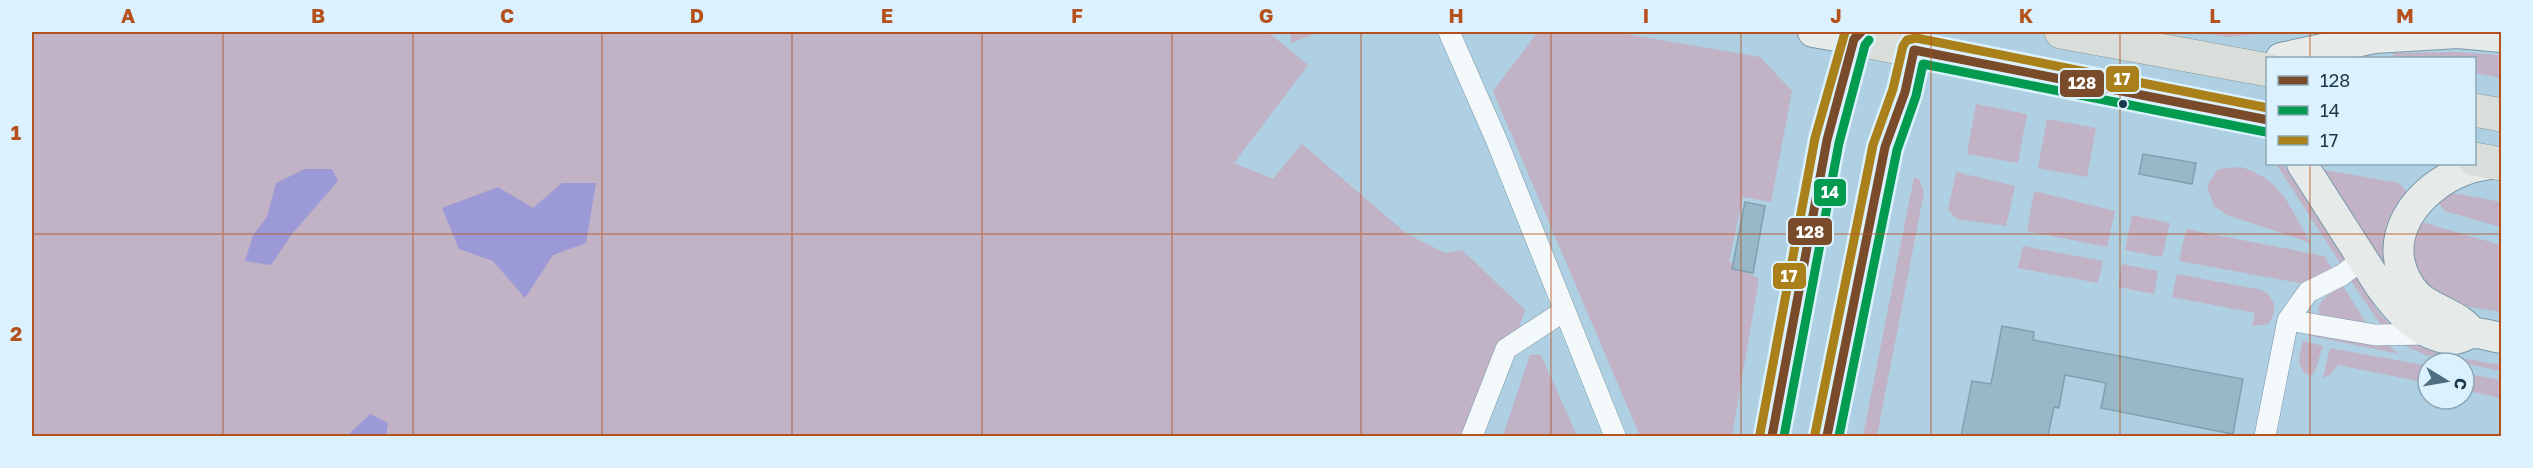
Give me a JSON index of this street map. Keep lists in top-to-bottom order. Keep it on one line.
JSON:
{"lines":["transit line 128","transit line 17","transit line 14"],"legend":["128","14","17"],"north":"right","grid":{"columns":["A","B","C","D","E","F","G","H","I","J","K","L","M"],"rows":["1","2"]}}
